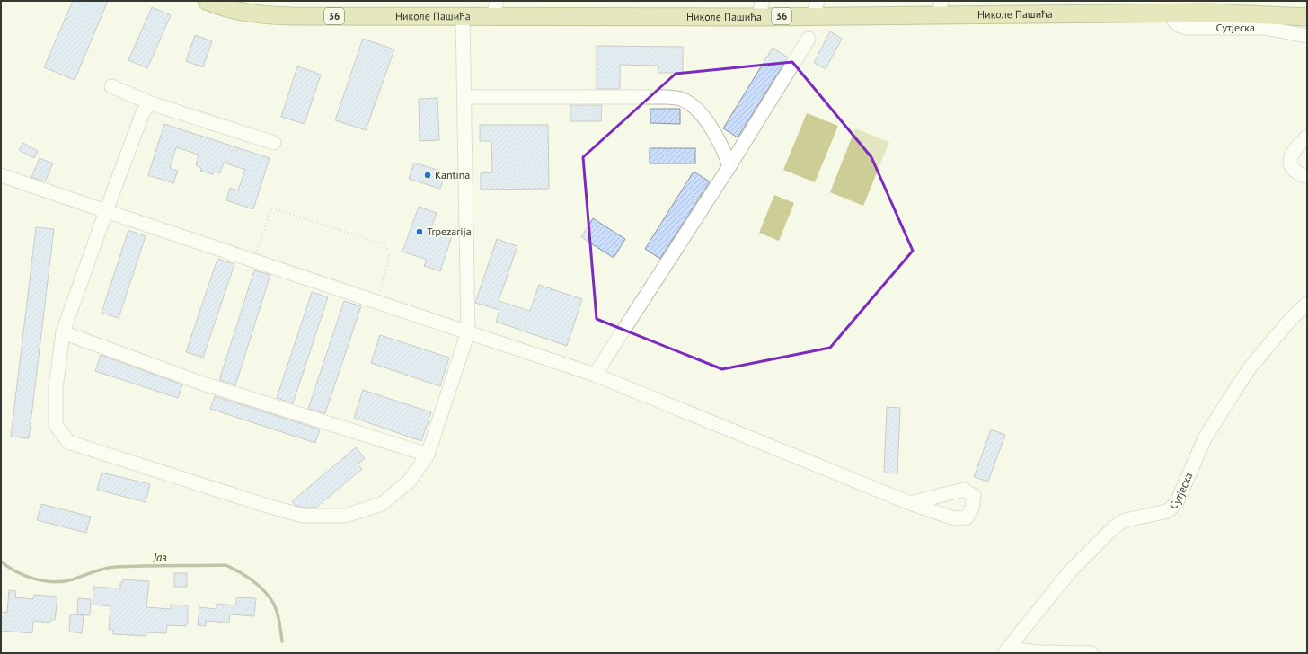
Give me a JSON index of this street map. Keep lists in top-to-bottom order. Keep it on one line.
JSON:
{"streets":{"main road":["Николе Пашића","36"],"street":["Сутјеска"]},"crossings":[["Николе Пашића","Сутјеска"]],"water":["Јаз"],"places":["Kantina","Trpezarija"]}
